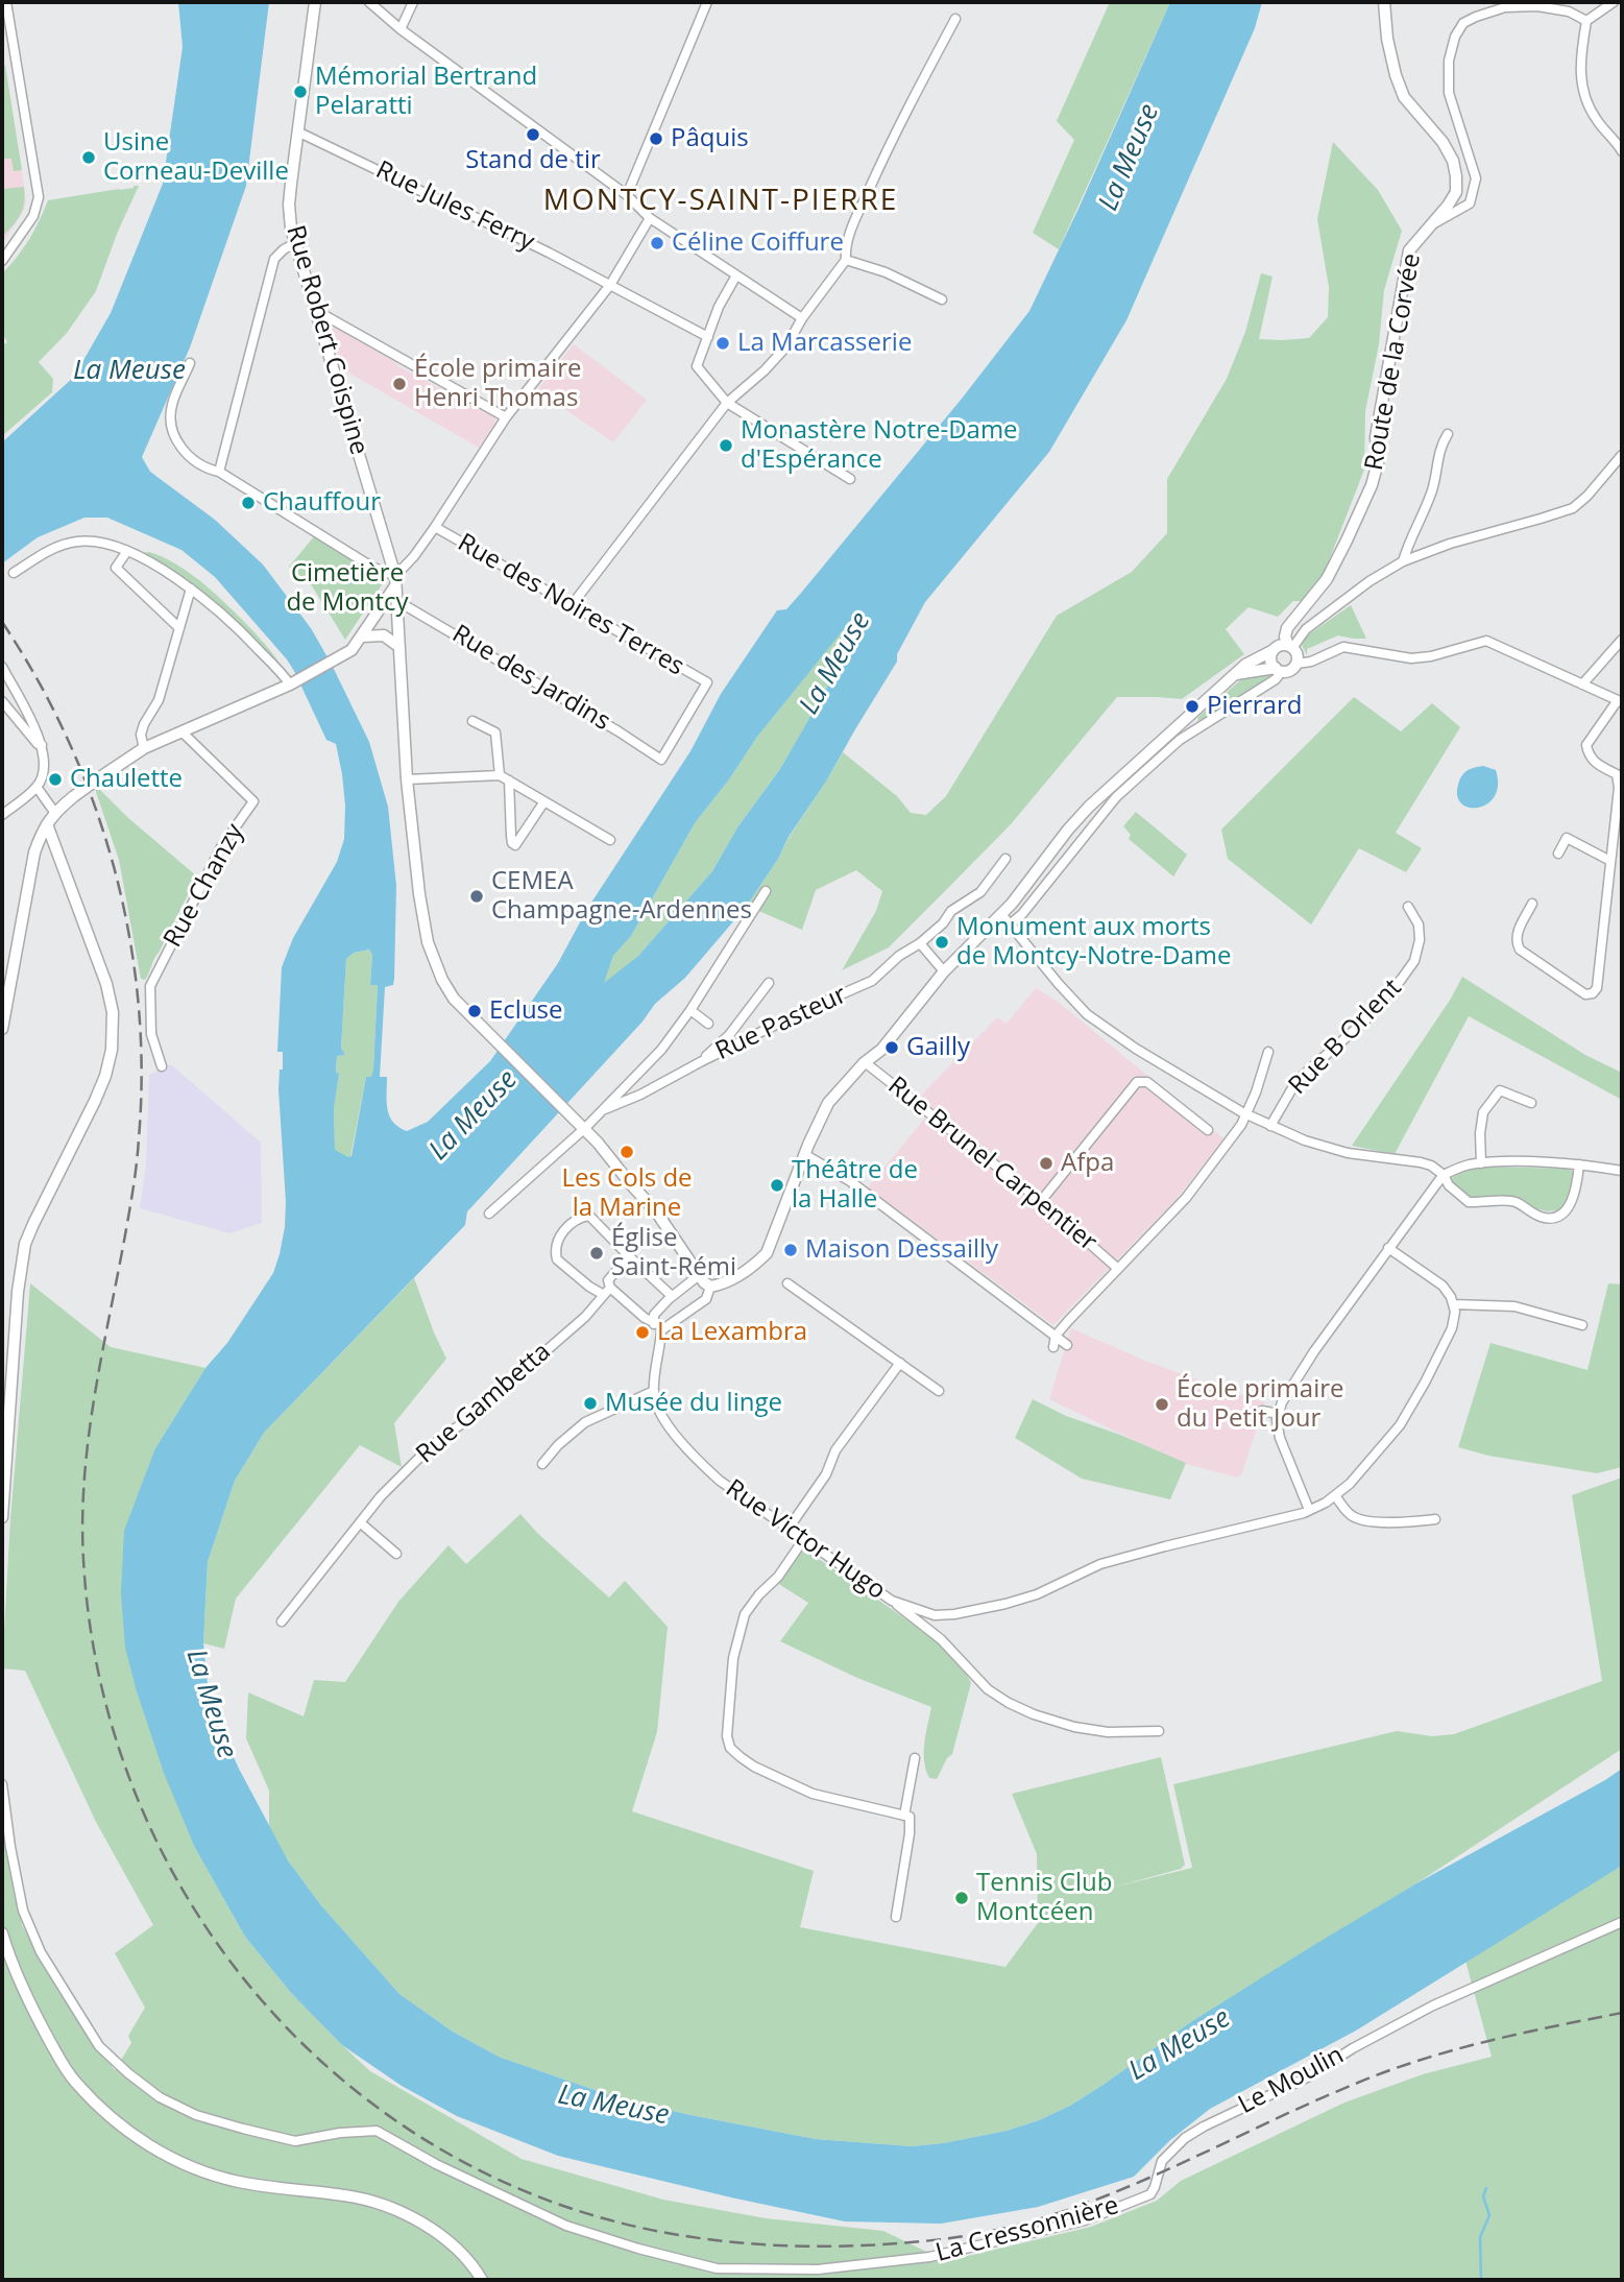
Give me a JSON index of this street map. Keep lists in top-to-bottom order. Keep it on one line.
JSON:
{"streets":{"street":["Rue Jules Ferry","Rue Robert Coispine","Route de la Corvée","Rue des Noires Terres","Rue des Jardins","Rue Chanzy","Rue Pasteur","Rue B Orlent","Rue Brunel Carpentier","Rue Gambetta","Rue Victor Hugo","Le Moulin","La Cressonnière"]},"crossings":[["Rue Jules Ferry","Rue Robert Coispine"],["Rue des Noires Terres","Rue des Jardins"],["Le Moulin","La Cressonnière"]],"districts":["MONTCY-SAINT-PIERRE"],"water":["La Meuse"],"parks":["Cimetière de Montcy"],"places":["Mémorial Bertrand Pelaratti","Stand de tir","Pâquis","Usine Corneau-Deville","Céline Coiffure","La Marcasserie","École primaire Henri Thomas","Monastère Notre-Dame d'Espérance","Chauffour","Pierrard","Chaulette","CEMEA Champagne-Ardennes","Monument aux morts de Montcy-Notre-Dame","Ecluse","Gailly","Les Cols de la Marine","Afpa","Théâtre de la Halle","Maison Dessailly","Église Saint-Rémi","La Lexambra","Musée du linge","École primaire du Petit Jour","Tennis Club Montcéen"]}
